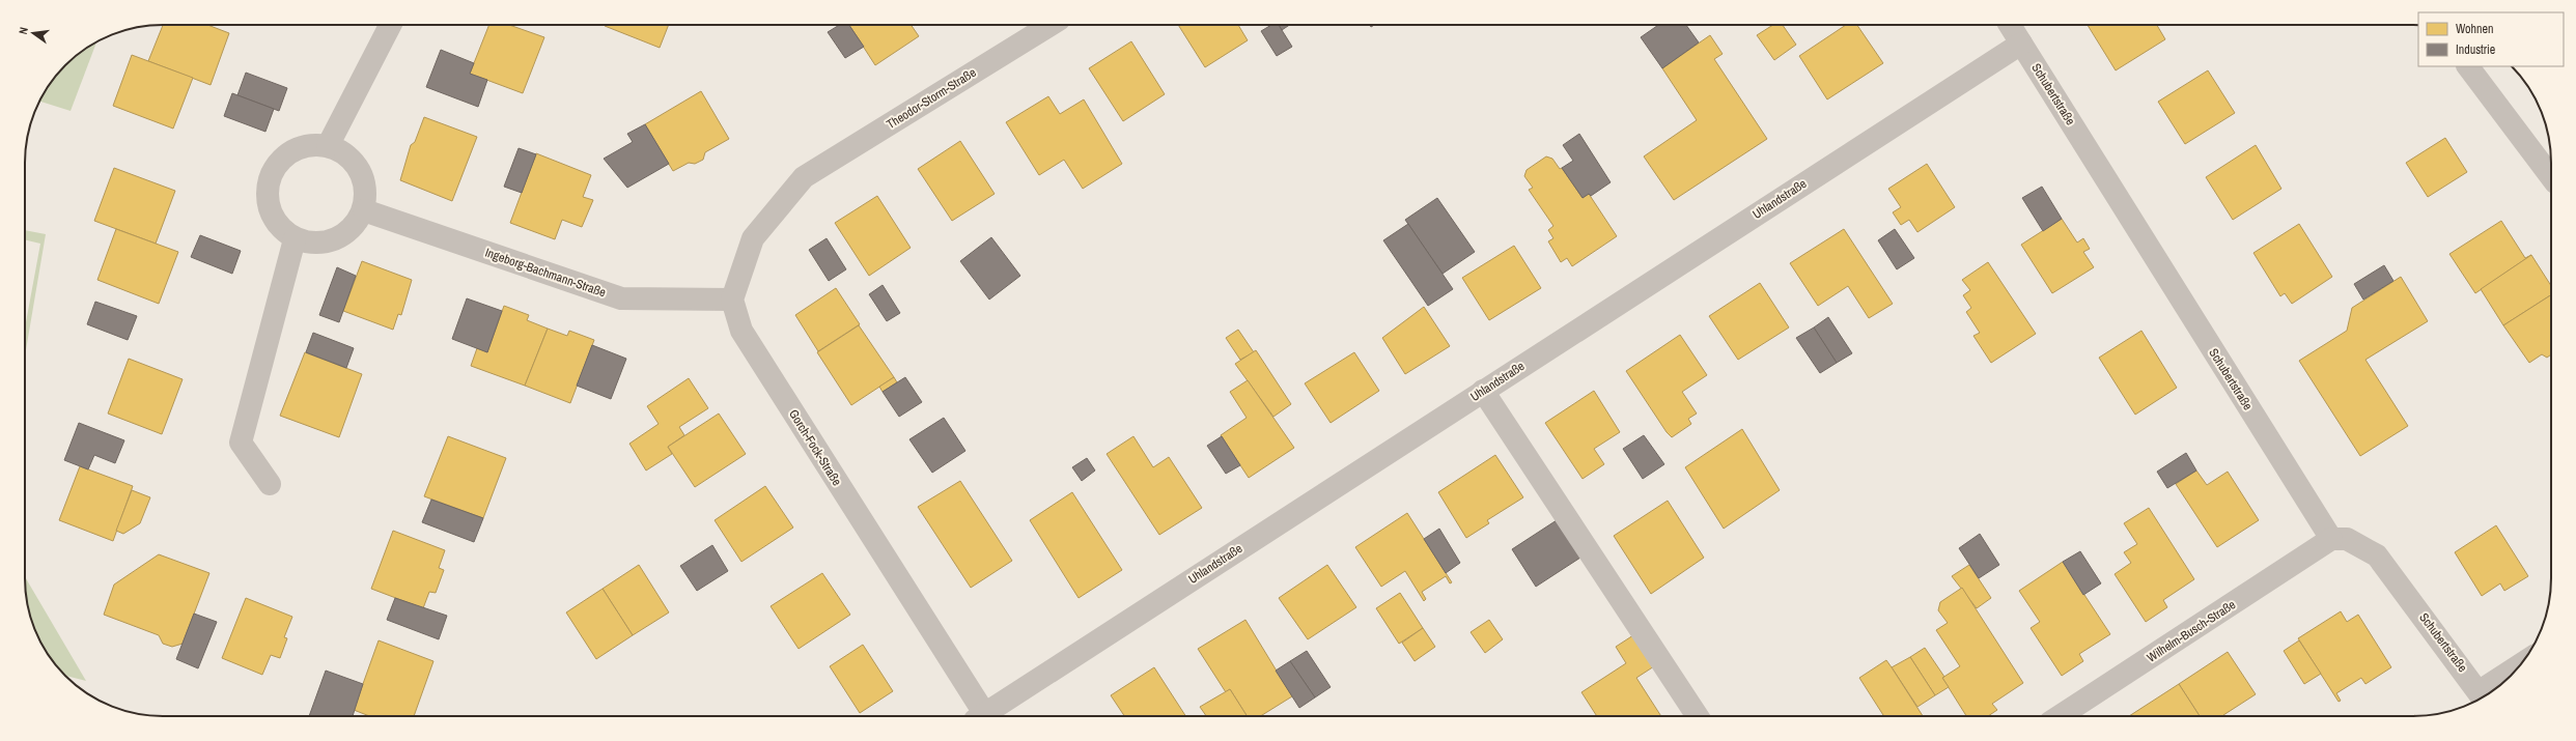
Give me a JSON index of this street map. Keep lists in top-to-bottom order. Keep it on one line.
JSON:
{"streets":{"street":["Schubertstraße","Theodor-Storm-Straße","Uhlandstraße","Ingeborg-Bachmann-Straße","Gorch-Fock-Straße","Wilhelm-Busch-Straße"]},"crossings":[["Schubertstraße","Uhlandstraße"],["Schubertstraße","Wilhelm-Busch-Straße"],["Theodor-Storm-Straße","Ingeborg-Bachmann-Straße"],["Theodor-Storm-Straße","Gorch-Fock-Straße"],["Uhlandstraße","Gorch-Fock-Straße"],["Ingeborg-Bachmann-Straße","Gorch-Fock-Straße"]],"legend":["Wohnen","Industrie"],"north":"left"}
